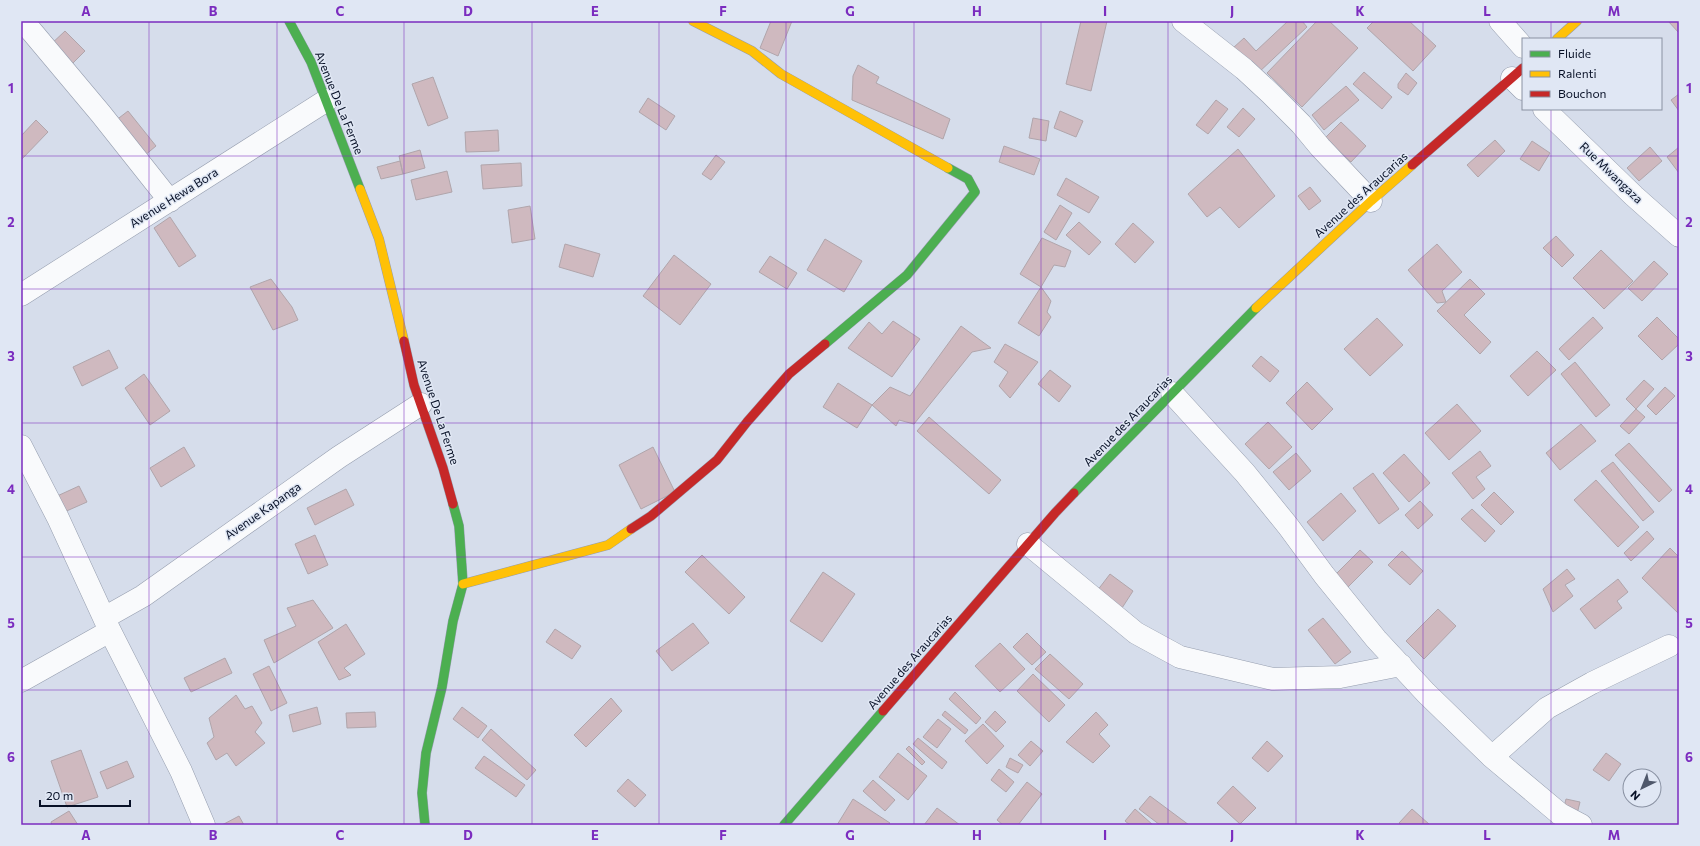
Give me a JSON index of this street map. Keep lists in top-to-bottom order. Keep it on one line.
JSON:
{"streets":{"street":["Avenue De La Ferme","Rue Mwangaza","Avenue des Araucarias","Avenue Hewa Bora","Avenue Kapanga"]},"crossings":[["Avenue De La Ferme","Avenue Hewa Bora"],["Avenue De La Ferme","Avenue Kapanga"]],"legend":["Fluide","Ralenti","Bouchon"],"scale_bar":"20 m","north":"bottom left","grid":{"columns":["A","B","C","D","E","F","G","H","I","J","K","L","M"],"rows":["1","2","3","4","5","6"]}}
